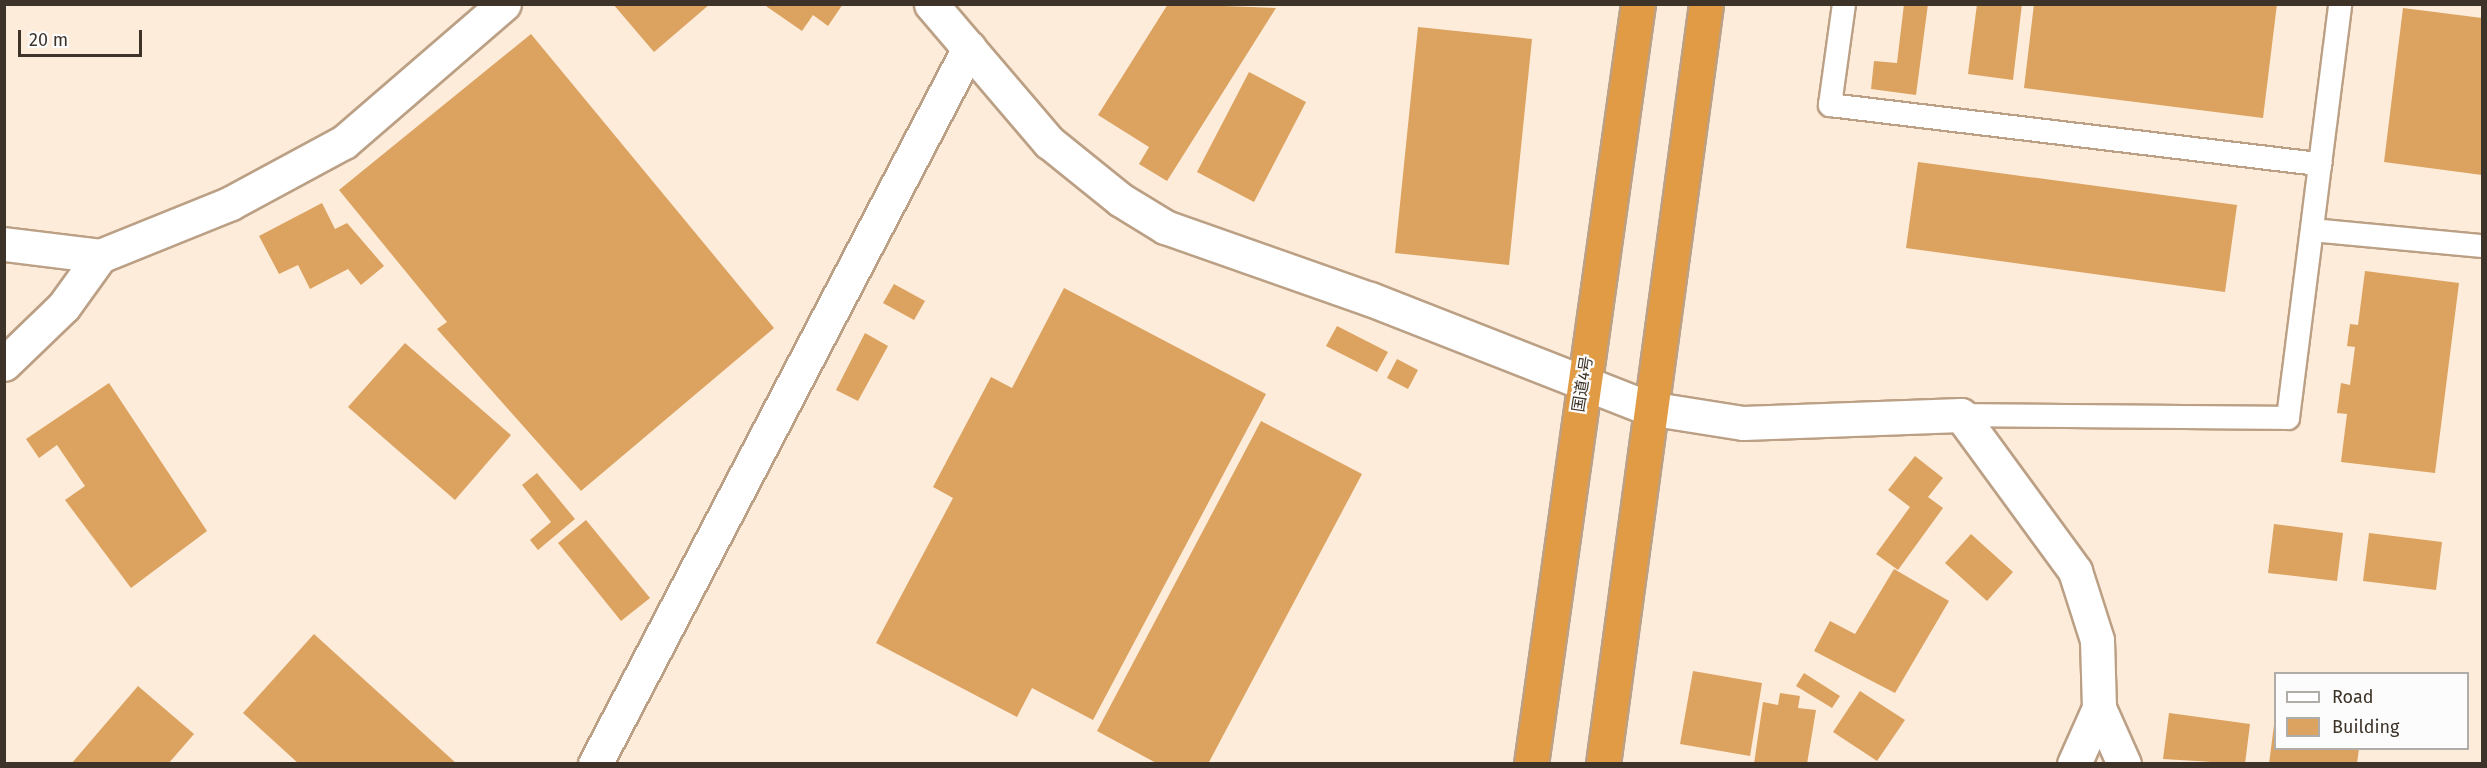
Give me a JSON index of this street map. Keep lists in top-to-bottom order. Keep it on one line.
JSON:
{"streets":{"highway":["国道4号"]},"legend":["Road","Building"],"scale_bar":"20 m"}
